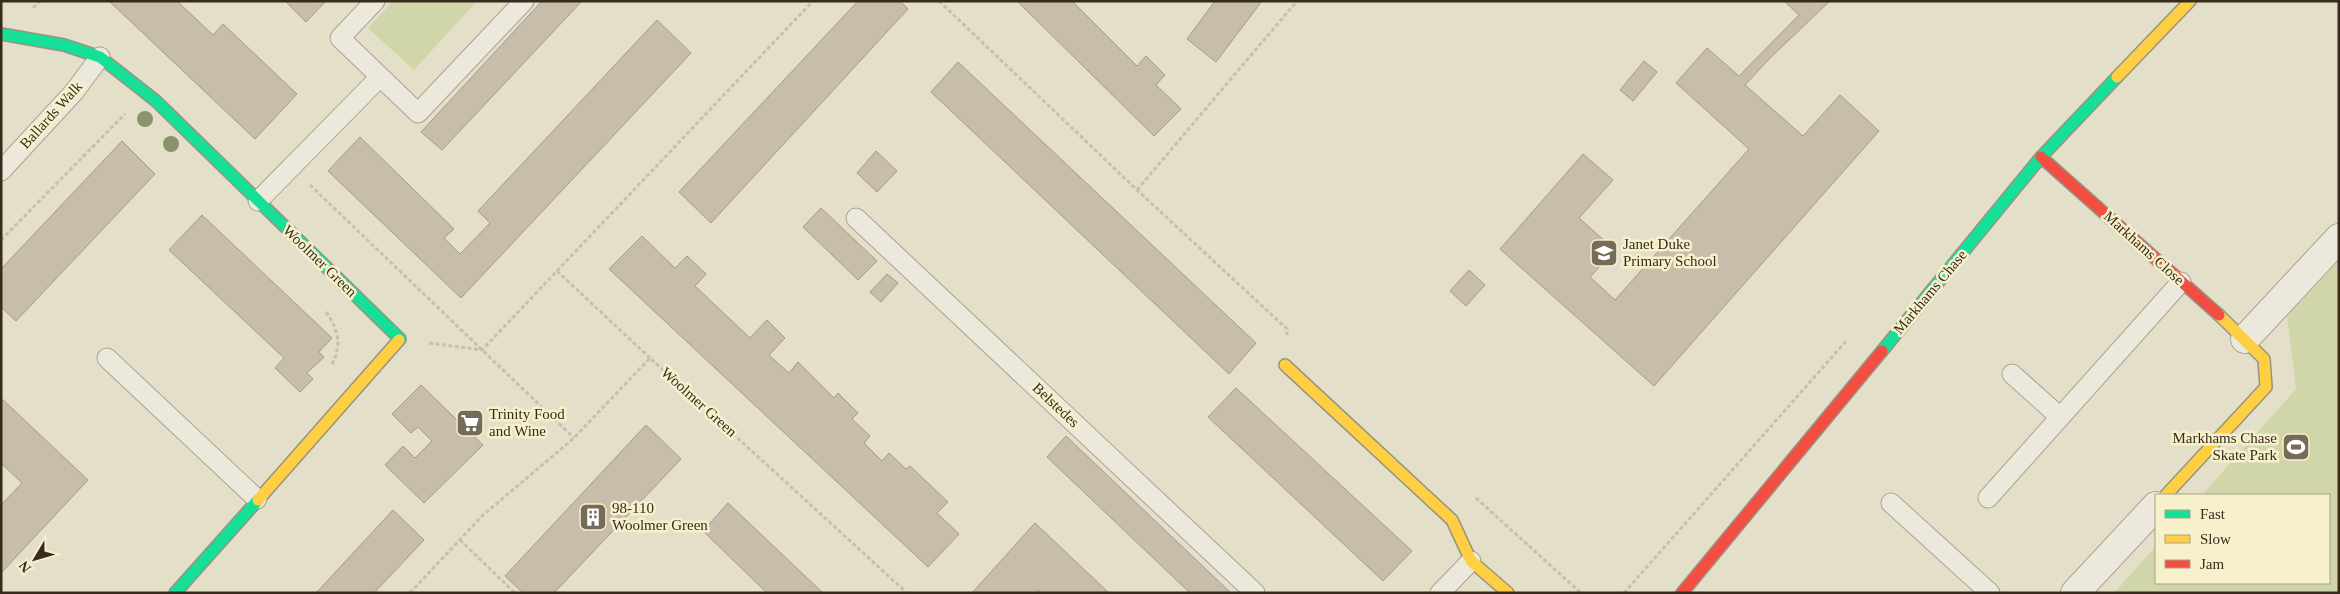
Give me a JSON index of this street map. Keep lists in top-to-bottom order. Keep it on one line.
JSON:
{"streets":{"street":["Markhams Close","Woolmer Green","Markhams Chase"],"lane":["Ballards Walk","Belstedes"]},"crossings":[["Ballards Walk","Woolmer Green"],["Markhams Close","Markhams Chase"]],"places":{"school or university":["Janet Duke Primary School"],"supermarket":["Trinity Food and Wine"],"sports":["Markhams Chase Skate Park"],"building":["98-110 Woolmer Green"]},"legend":["Fast","Slow","Jam"],"north":"bottom left"}
